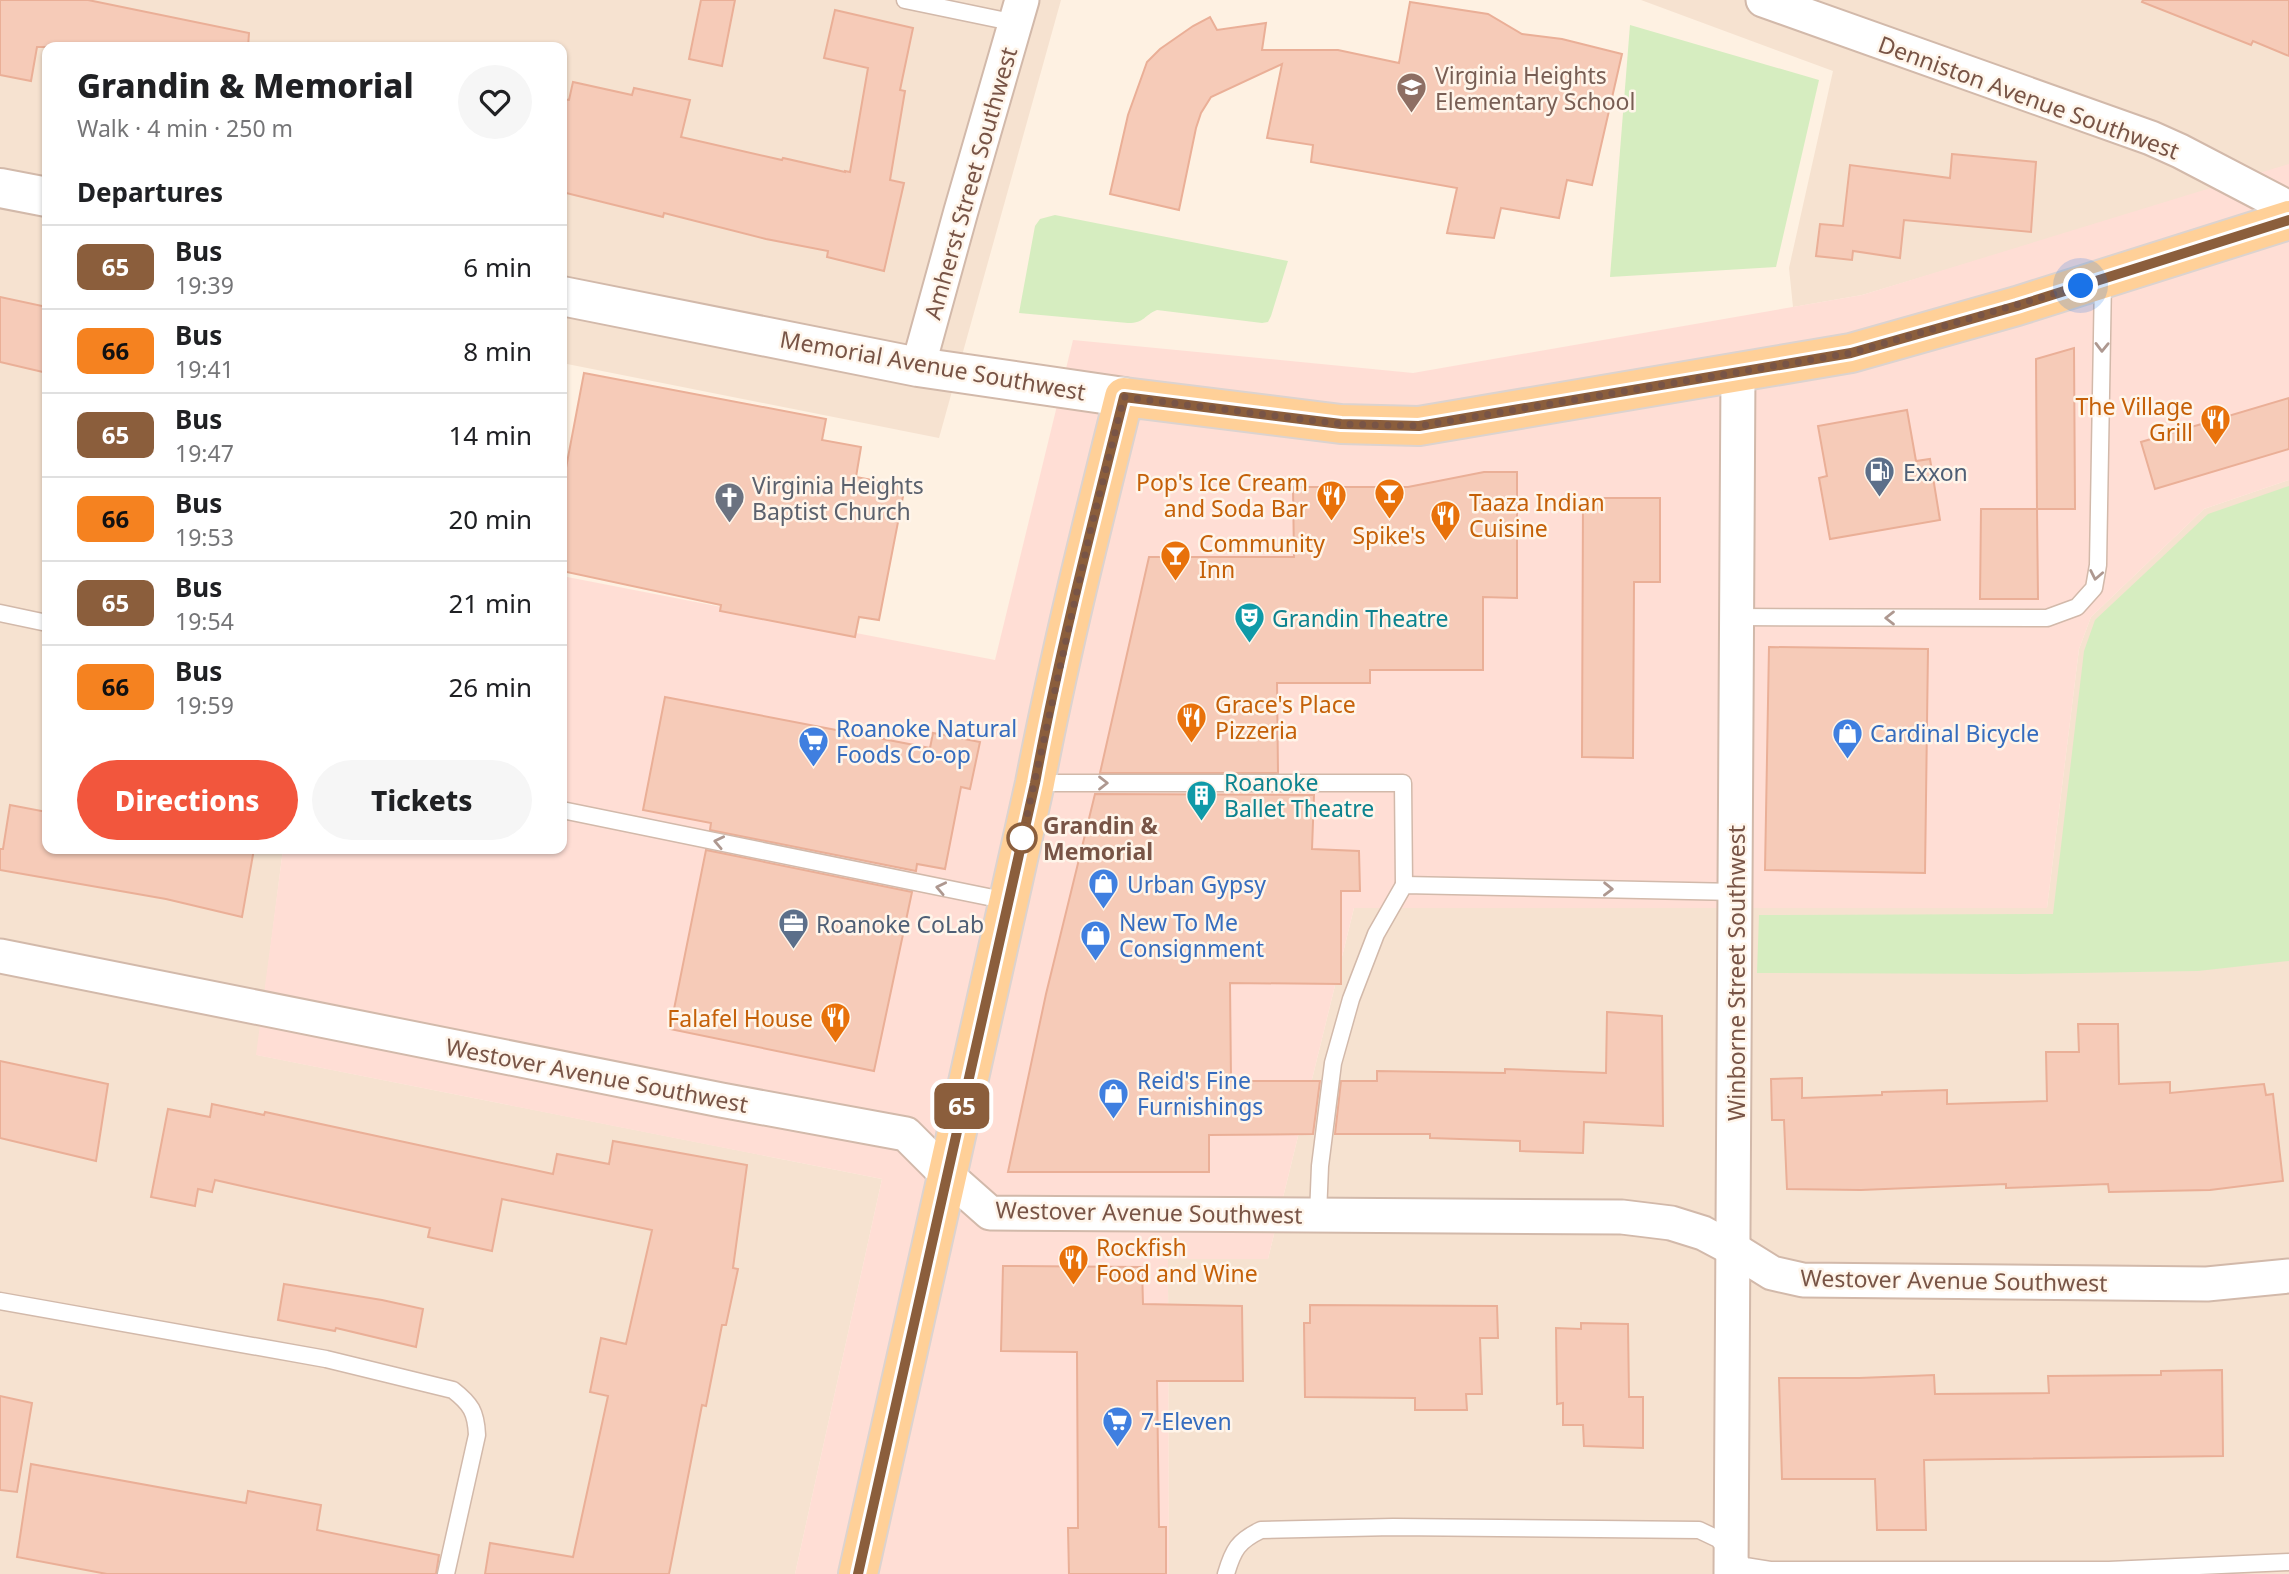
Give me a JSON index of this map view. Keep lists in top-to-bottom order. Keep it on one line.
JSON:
{"streets":{"main road":["Memorial Avenue Southwest"],"street":["Denniston Avenue Southwest","Amherst Street Southwest","Winborne Street Southwest","Westover Avenue Southwest"]},"crossings":[["Amherst Street Southwest","Memorial Avenue Southwest"],["Memorial Avenue Southwest","Winborne Street Southwest"],["Winborne Street Southwest","Westover Avenue Southwest"]],"places":{"school or university":["Virginia Heights Elementary School"],"restaurant":["The Village Grill","Pop's Ice Cream and Soda Bar","Taaza Indian Cuisine","Grace's Place Pizzeria","Falafel House","Rockfish Food and Wine"],"fuel station":["Exxon"],"bar":["Spike's","Community Inn"],"church":["Virginia Heights Baptist Church"],"theatre":["Grandin Theatre"],"shop":["Cardinal Bicycle","Urban Gypsy","New To Me Consignment","Reid's Fine Furnishings"],"supermarket":["Roanoke Natural Foods Co-op","7-Eleven"],"building":["Roanoke Ballet Theatre"],"other":["Grandin & Memorial"],"office":["Roanoke CoLab"]},"lines":["bus line 65"],"page":{"on_map":"65","heading":[["Grandin & Memorial","Walk · 4 min · 250 m"],"Departures"],"list":[{"mark":"65","name":"Bus","note":"19:39","value":"6 min"},{"mark":"66","name":"Bus","note":"19:41","value":"8 min"},{"mark":"65","name":"Bus","note":"19:47","value":"14 min"},{"mark":"66","name":"Bus","note":"19:53","value":"20 min"},{"mark":"65","name":"Bus","note":"19:54","value":"21 min"},{"mark":"66","name":"Bus","note":"19:59","value":"26 min"}],"buttons":["Directions","Tickets"]}}
